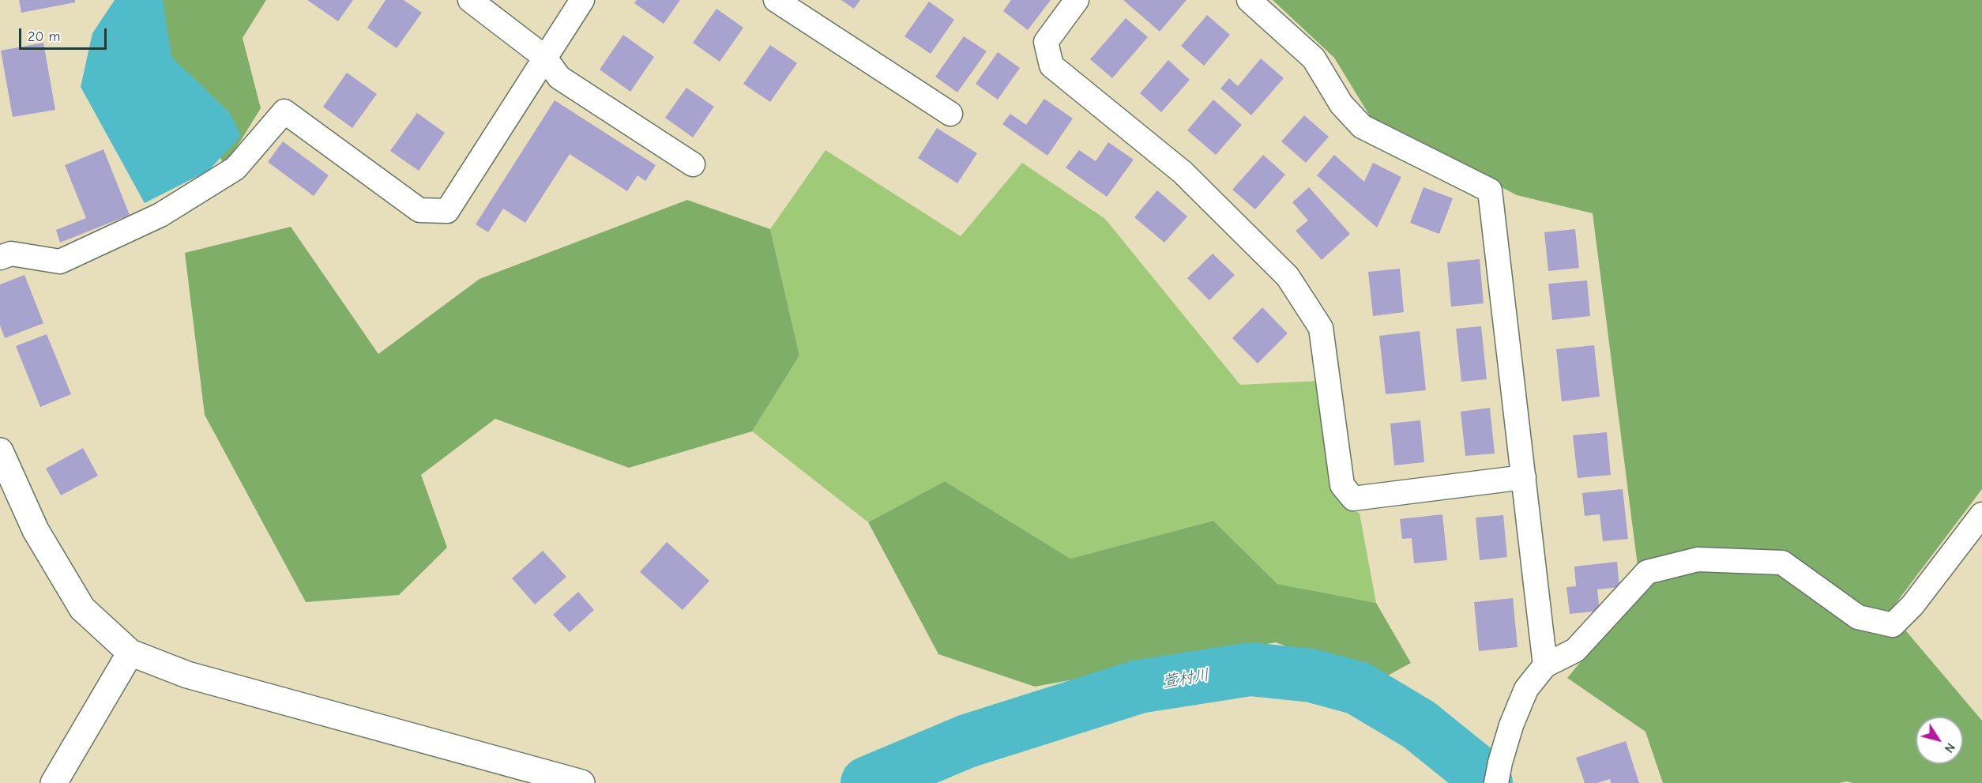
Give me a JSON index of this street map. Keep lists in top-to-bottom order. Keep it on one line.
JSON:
{"water":["萱村川"],"scale_bar":"20 m","north":"bottom right"}
